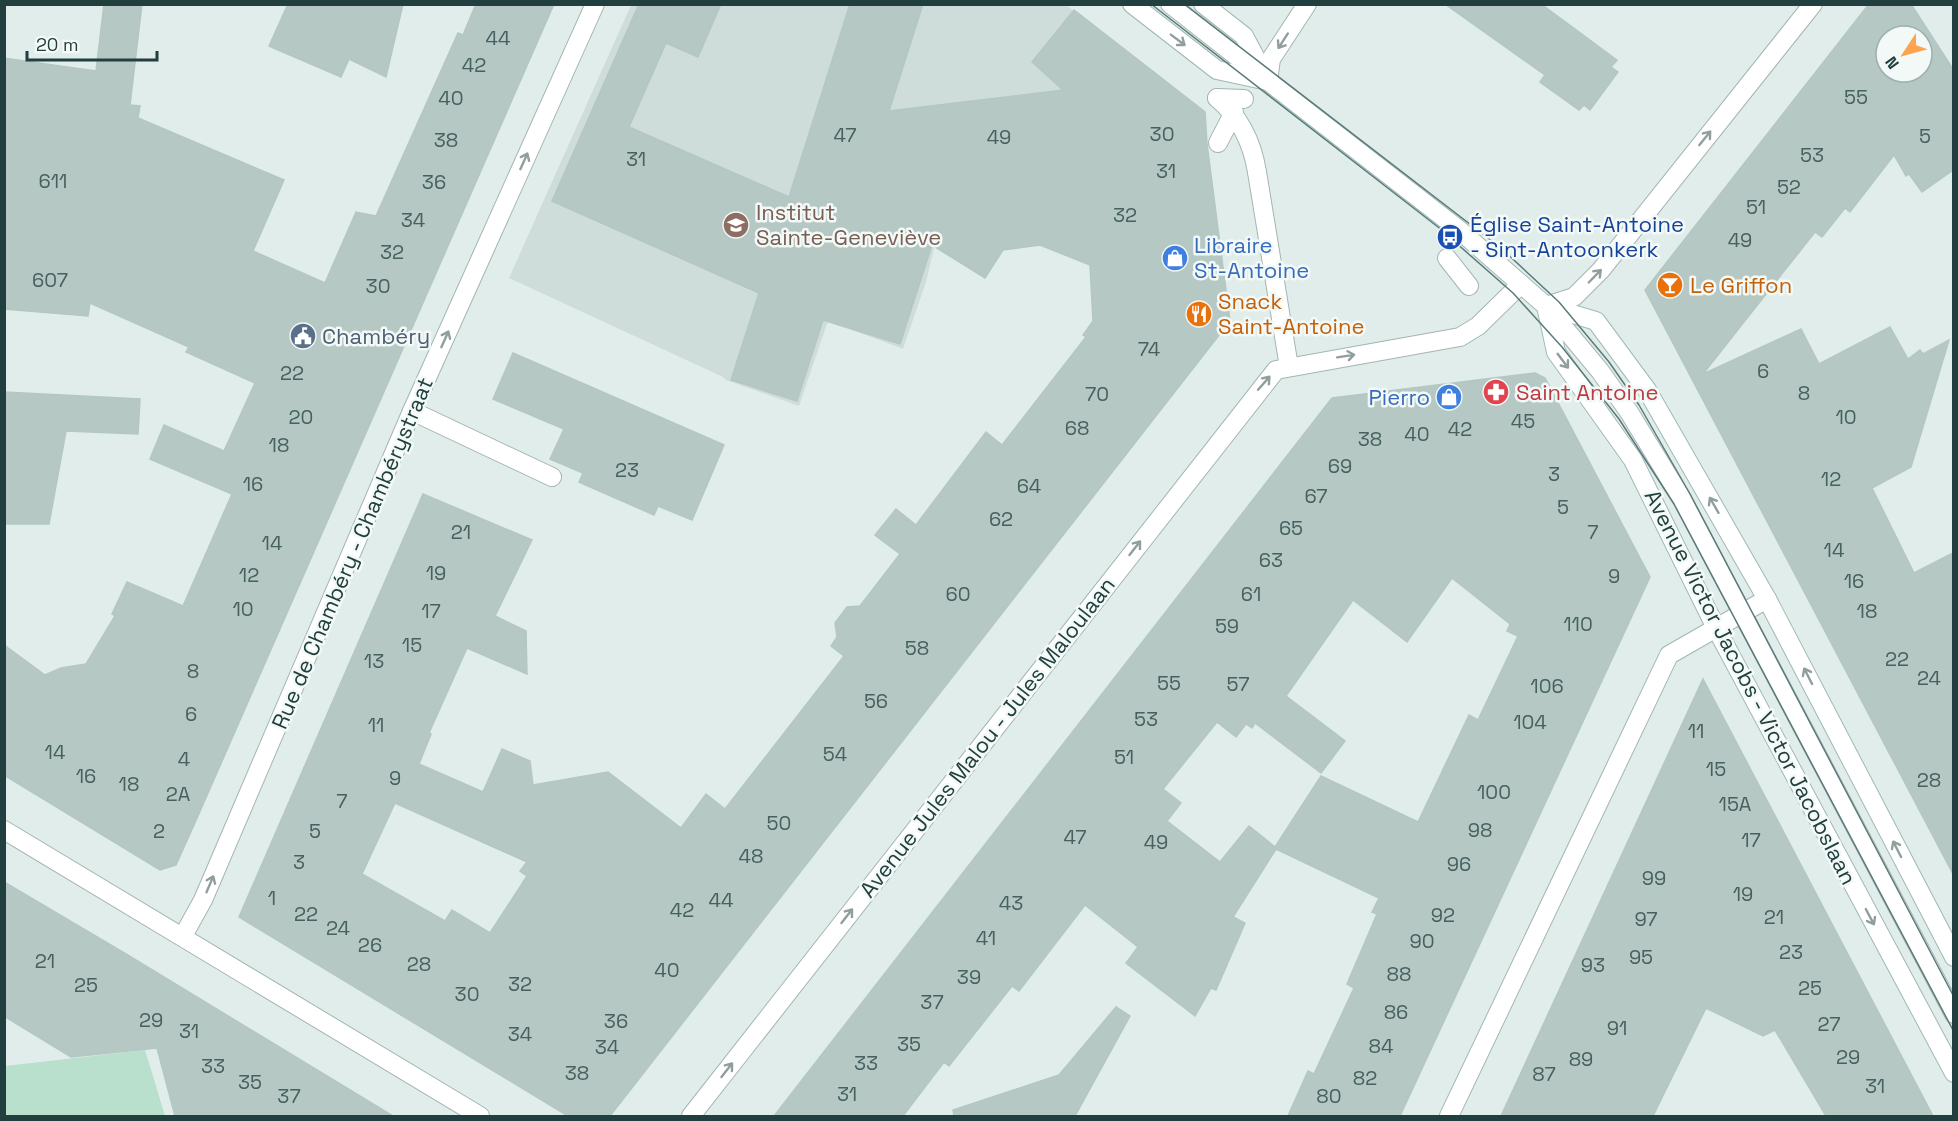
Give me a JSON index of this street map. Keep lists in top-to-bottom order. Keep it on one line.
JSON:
{"streets":{"street":["Rue de Chambéry - Chambérystraat","Avenue Victor Jacobs - Victor Jacobslaan","Avenue Jules Malou - Jules Maloulaan"]},"one_way":["Rue de Chambéry - Chambérystraat","Avenue Jules Malou - Jules Maloulaan"],"places":{"school or university":["Institut Sainte-Geneviève"],"bus stop":["Église Saint-Antoine - Sint-Antoonkerk"],"shop":["Libraire St-Antoine","Pierro"],"bar":["Le Griffon"],"restaurant":["Snack Saint-Antoine"],"public building":["Chambéry"],"pharmacy":["Saint Antoine"]},"house_numbers":["44","42","55","40","30","47","5","49","38","53","31","31","611","36","52","51","32","34","49","32","607","30","74","6","22","8","70","20","10","45","68","42","40","38","18","69","23","3","12","16","64","67","5","62","65","21","7","14","14","63","19","12","9","16","60","61","10","17","18","110","59","15","58","22","13","8","24","55","57","106","56","6","53","104","11","11","14","54","51","4","15","16","9","28","18","100","2A","7","15A","50","98","2","5","47","17","49","48","3","96","99","19","1","44","43","42","22","92","21","97","24","41","90","26","23","95","21","28","93","40","88","39","32","25","25","30","37","86","29","36","27","91","31","34","35","84","34","29","89","33","33","38","87","82","35","31","31","37","80"],"scale_bar":"20 m","north":"bottom left"}
